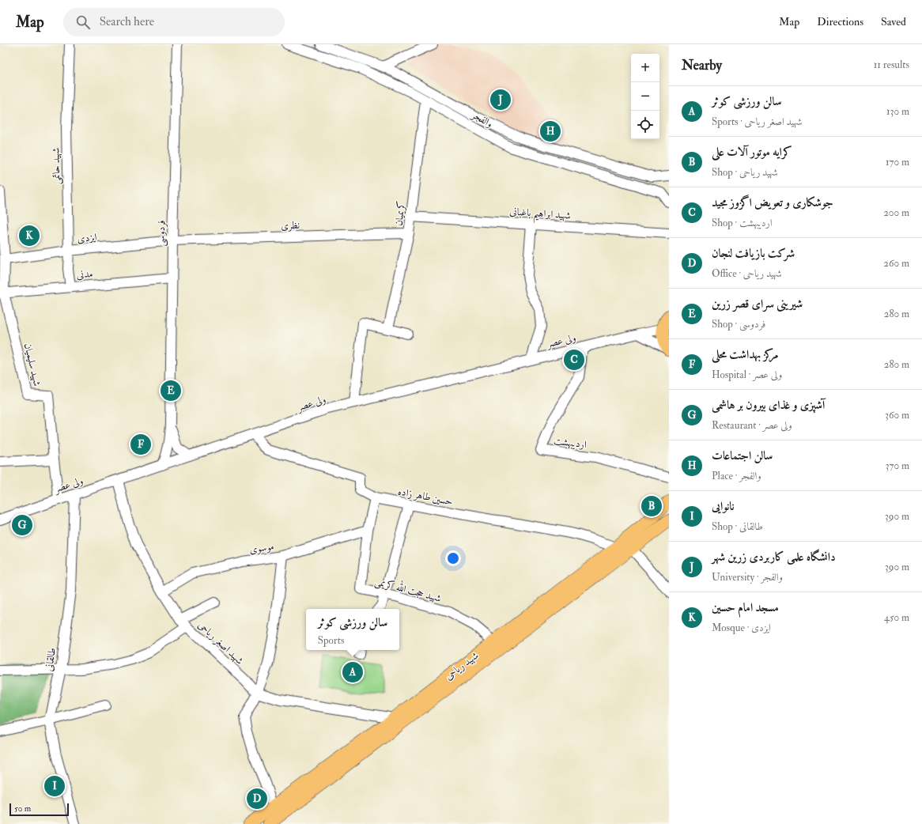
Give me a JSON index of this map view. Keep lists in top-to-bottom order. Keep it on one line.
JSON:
{"streets":{"main road":["شهید ریاحی"],"street":["والفجر","شهید حاتمی","کریمیان","شهید ابراهیم باغبانی","نظری","فردوسی","ایزدی","مدنی","ولی عصر","شهید سلیمیان","اردیبهشت","حسین طاهر زاده","موسوی","شهید حجت الله کریمی","شهید اصغر ریاحی","طالقانی"]},"crossings":[["والفجر","کریمیان"],["شهید حاتمی","ایزدی"],["شهید حاتمی","مدنی"],["کریمیان","شهید ابراهیم باغبانی"],["کریمیان","نظری"],["نظری","فردوسی"],["نظری","ایزدی"],["فردوسی","ایزدی"],["فردوسی","مدنی"],["فردوسی","ولی عصر"],["مدنی","شهید سلیمیان"],["ولی عصر","شهید سلیمیان"],["ولی عصر","اردیبهشت"],["ولی عصر","حسین طاهر زاده"],["ولی عصر","شهید اصغر ریاحی"],["ولی عصر","طالقانی"],["حسین طاهر زاده","شهید حجت الله کریمی"],["حسین طاهر زاده","شهید ریاحی"],["موسوی","شهید حجت الله کریمی"],["موسوی","شهید اصغر ریاحی"],["شهید حجت الله کریمی","شهید ریاحی"],["شهید اصغر ریاحی","شهید ریاحی"]],"scale_bar":"50 m","page":{"header":"Map","search":"Search here","nav":["Map","Directions","Saved"],"heading":["Nearby","11 results"],"map_buttons":["+","−"],"list":[{"mark":"A","name":"سالن ورزشی کوثر","note":"Sports · شهید اصغر ریاحی","value":"130 m"},{"mark":"B","name":"کرایه موتور آلات علی","note":"Shop · شهید ریاحی","value":"170 m"},{"mark":"C","name":"جوشکاری و تعویض اگزوز مجید","note":"Shop · اردیبهشت","value":"200 m"},{"mark":"D","name":"شرکت بازیافت لنجان","note":"Office · شهید ریاحی","value":"260 m"},{"mark":"E","name":"شیرینی سرای قصر زرین","note":"Shop · فردوسی","value":"280 m"},{"mark":"F","name":"مرکز بهداشت محلی","note":"Hospital · ولی عصر","value":"280 m"},{"mark":"G","name":"آشپزی و غذای بیرون بر هاشمی","note":"Restaurant · ولی عصر","value":"360 m"},{"mark":"H","name":"سالن اجتماعات","note":"Place · والفجر","value":"370 m"},{"mark":"I","name":"نانوایی","note":"Shop · طالقانی","value":"390 m"},{"mark":"J","name":"دانشگاه علمی کاربردی زرین شهر","note":"University · والفجر","value":"390 m"},{"mark":"K","name":"مسجد امام حسین","note":"Mosque · ایزدی","value":"450 m"}],"pins":["J","H","K","C","E","F","B","G","A","I","D"],"popup":["سالن ورزشی کوثر","Sports"],"scale":"50 m"}}
